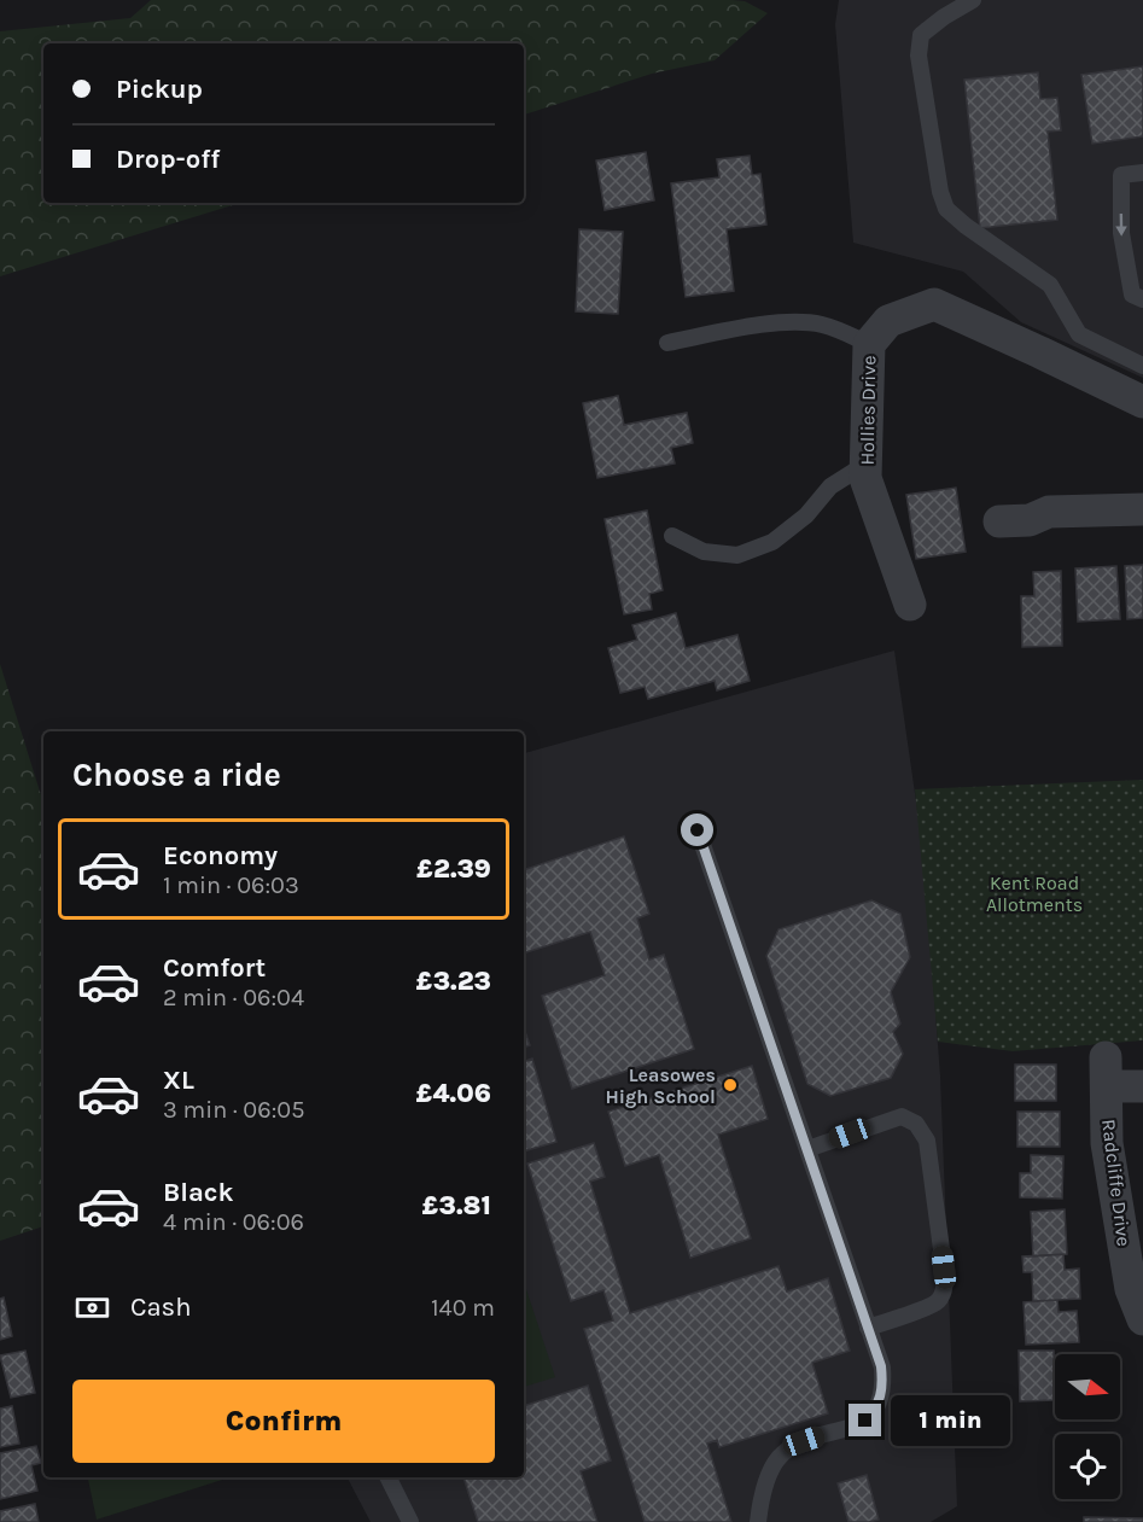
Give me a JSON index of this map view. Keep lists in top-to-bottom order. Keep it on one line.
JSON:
{"streets":{"street":["Hollies Drive","Radcliffe Drive"]},"parks":["Kent Road Allotments"],"places":["Leasowes High School"],"north":"right","page":{"banner":["Pickup","Drop-off"],"heading":"Choose a ride","list":[{"name":"Economy","note":"1 min · 06:03","value":"£2.39"},{"name":"Comfort","note":"2 min · 06:04","value":"£3.23"},{"name":"XL","note":"3 min · 06:05","value":"£4.06"},{"name":"Black","note":"4 min · 06:06","value":"£3.81"}],"pay":["Cash","140 m"],"buttons":"Confirm","bubble":"1 min"}}
